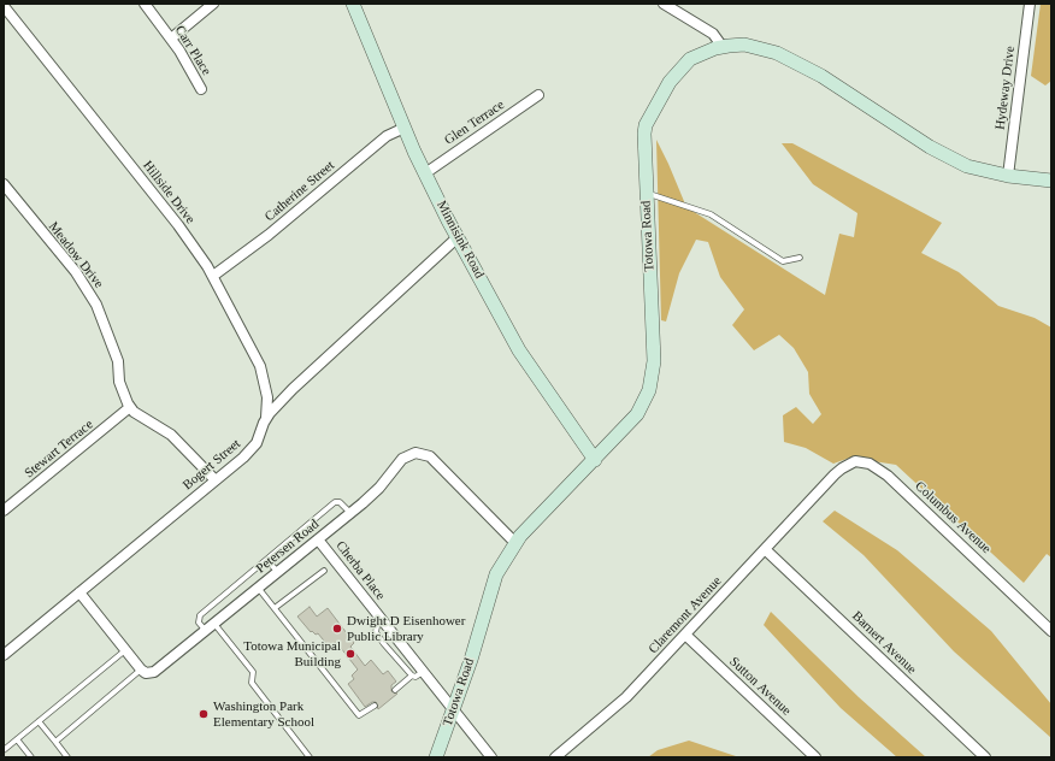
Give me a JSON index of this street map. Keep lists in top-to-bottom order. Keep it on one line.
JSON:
{"streets":{"main road":["Totowa Road","Minnisink Road"],"street":["Carr Place","Hydeway Drive","Glen Terrace","Catherine Street","Hillside Drive","Meadow Drive","Stewart Terrace","Bogert Street","Columbus Avenue","Petersen Road","Cherba Place","Claremont Avenue","Barnert Avenue","Sutton Avenue"]},"crossings":[["Hydeway Drive","Totowa Road"],["Glen Terrace","Minnisink Road"],["Catherine Street","Hillside Drive"],["Catherine Street","Minnisink Road"],["Hillside Drive","Bogert Street"],["Totowa Road","Minnisink Road"],["Totowa Road","Petersen Road"],["Totowa Road","Cherba Place"],["Minnisink Road","Bogert Street"],["Meadow Drive","Stewart Terrace"],["Columbus Avenue","Claremont Avenue"],["Petersen Road","Cherba Place"],["Claremont Avenue","Barnert Avenue"],["Claremont Avenue","Sutton Avenue"]],"places":["Dwight D Eisenhower Public Library","Totowa Municipal Building","Washington Park Elementary School"]}
